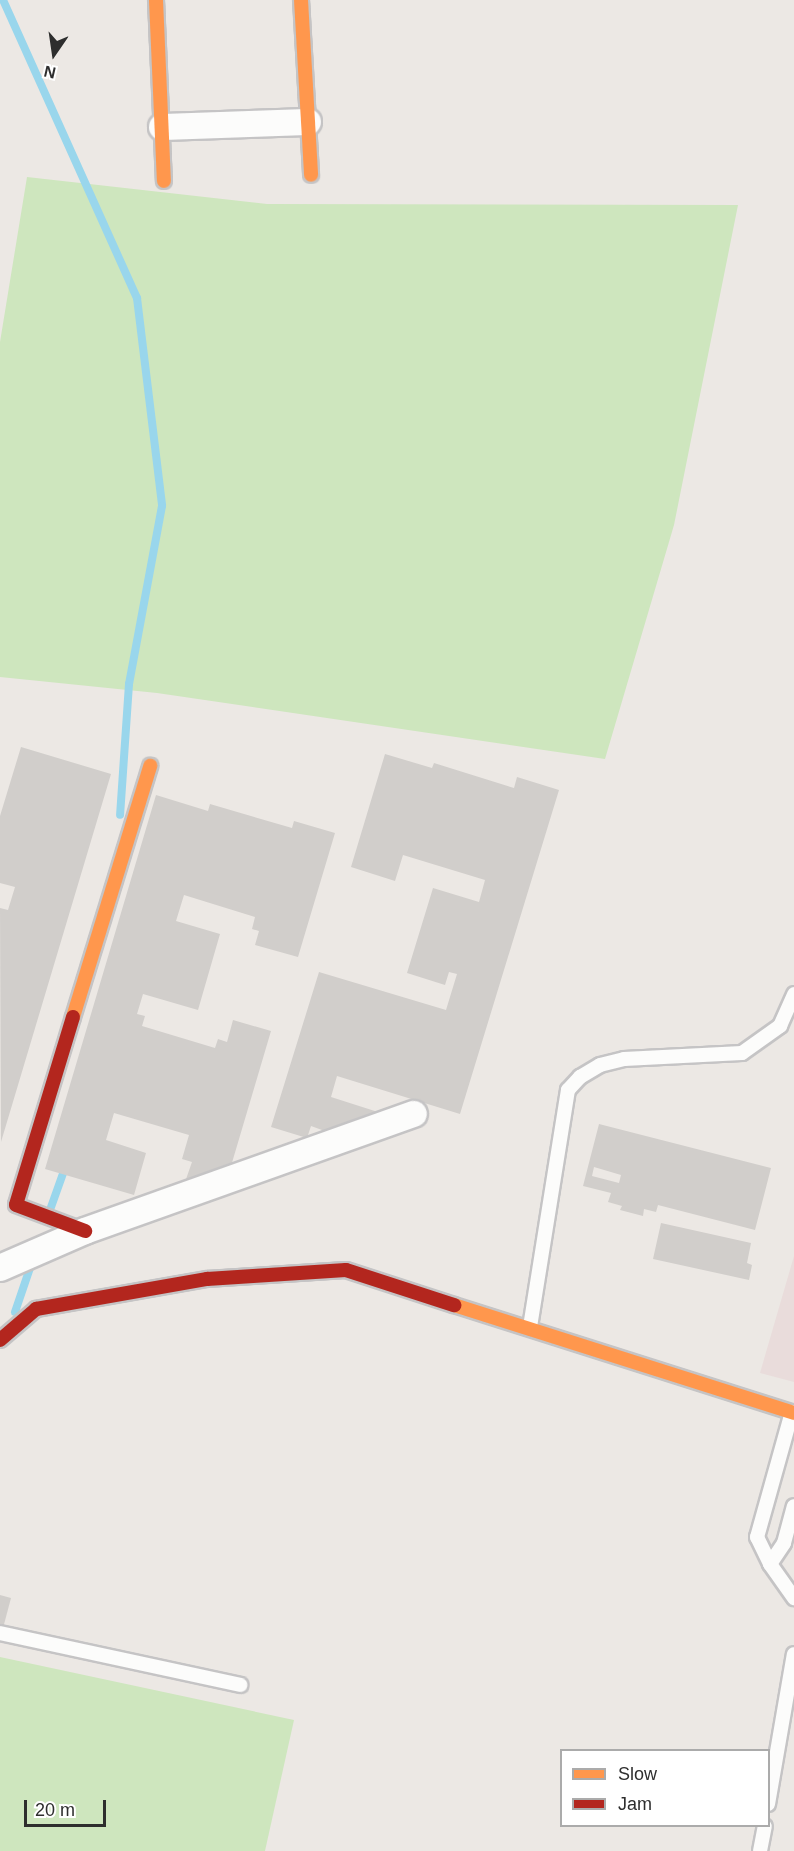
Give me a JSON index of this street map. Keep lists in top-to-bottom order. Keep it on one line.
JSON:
{"legend":["Slow","Jam"],"scale_bar":"20 m","north":"bottom"}
